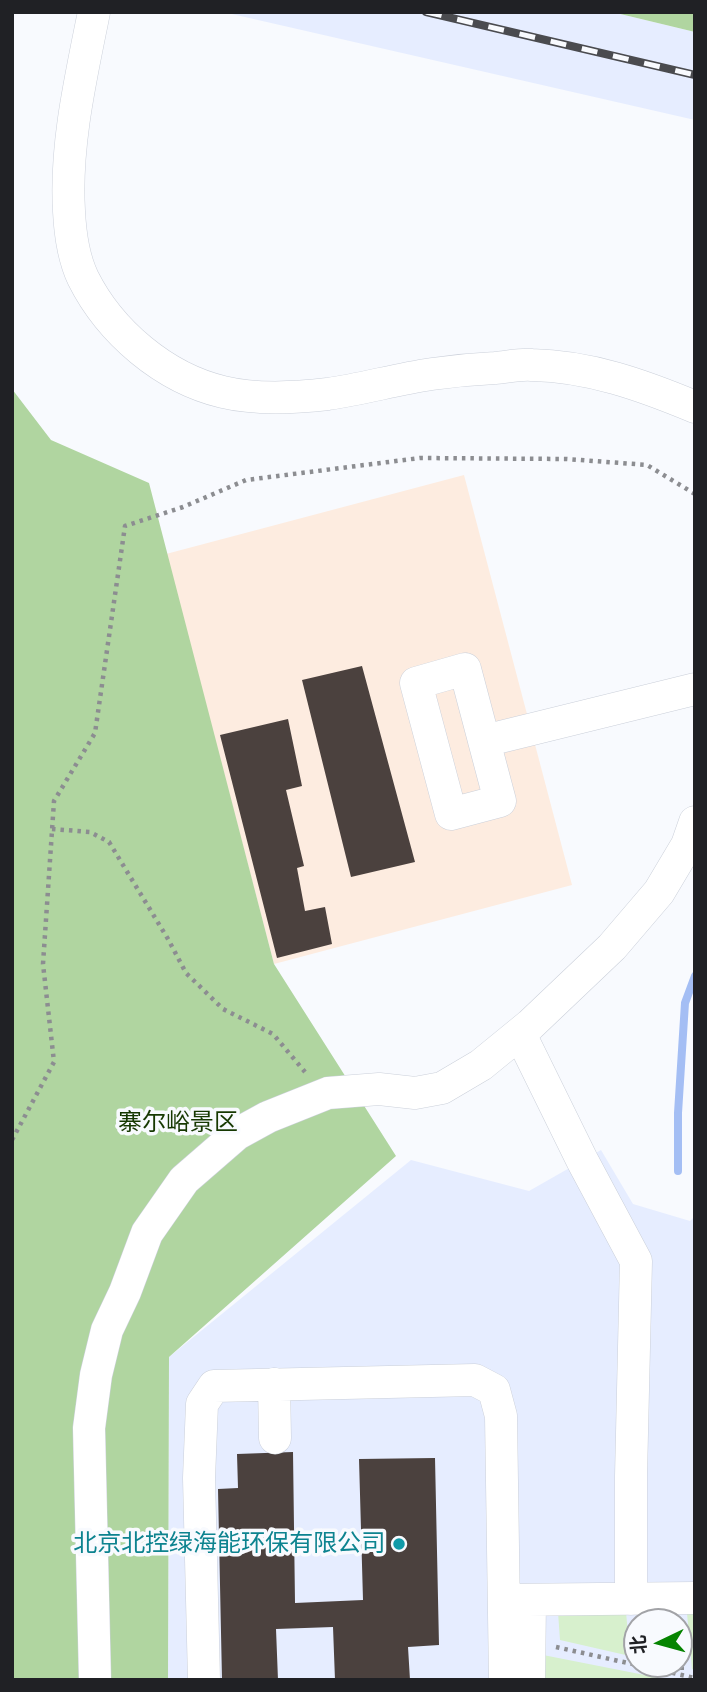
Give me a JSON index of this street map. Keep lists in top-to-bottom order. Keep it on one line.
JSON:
{"parks":["寨尔峪景区"],"places":["北京北控绿海能环保有限公司"],"north":"left"}
